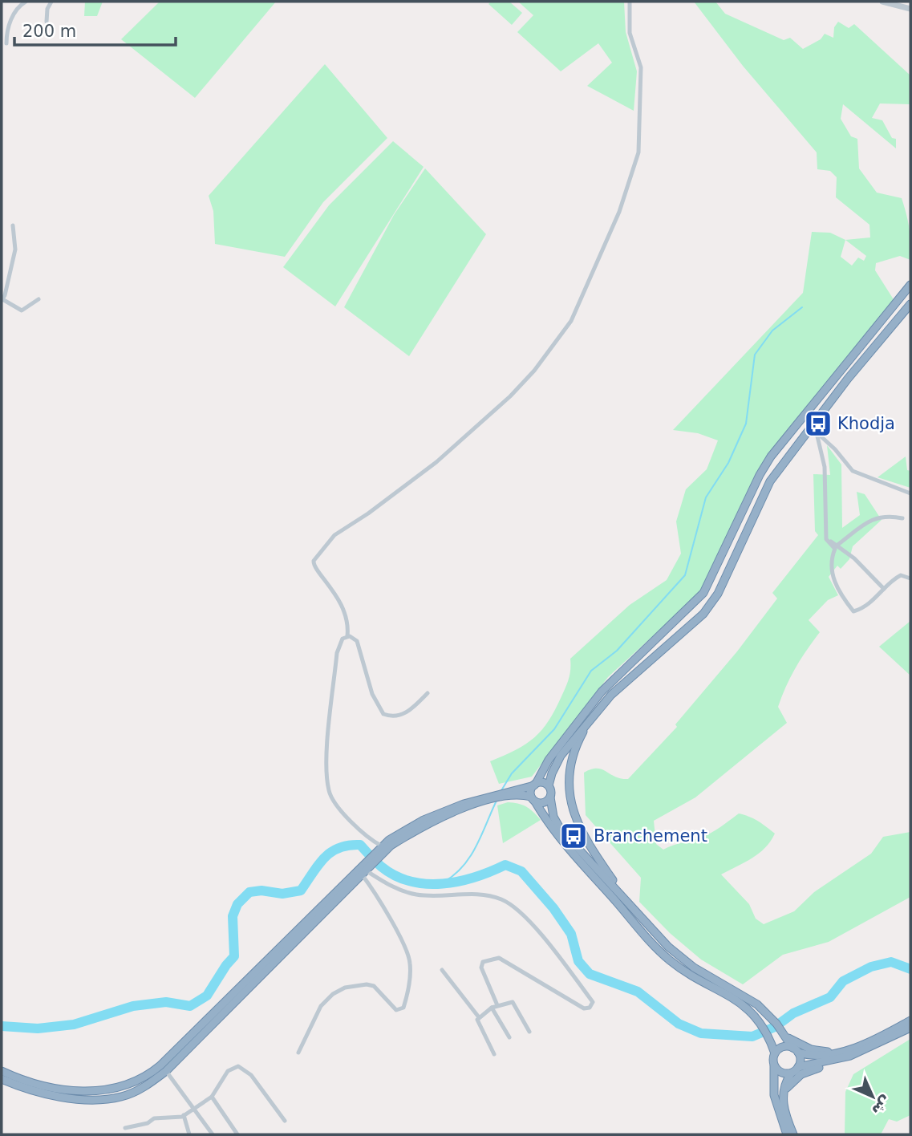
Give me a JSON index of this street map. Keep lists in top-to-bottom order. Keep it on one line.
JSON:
{"places":{"bus stop":["Khodja","Branchement"]},"scale_bar":"200 m","north":"bottom right"}
